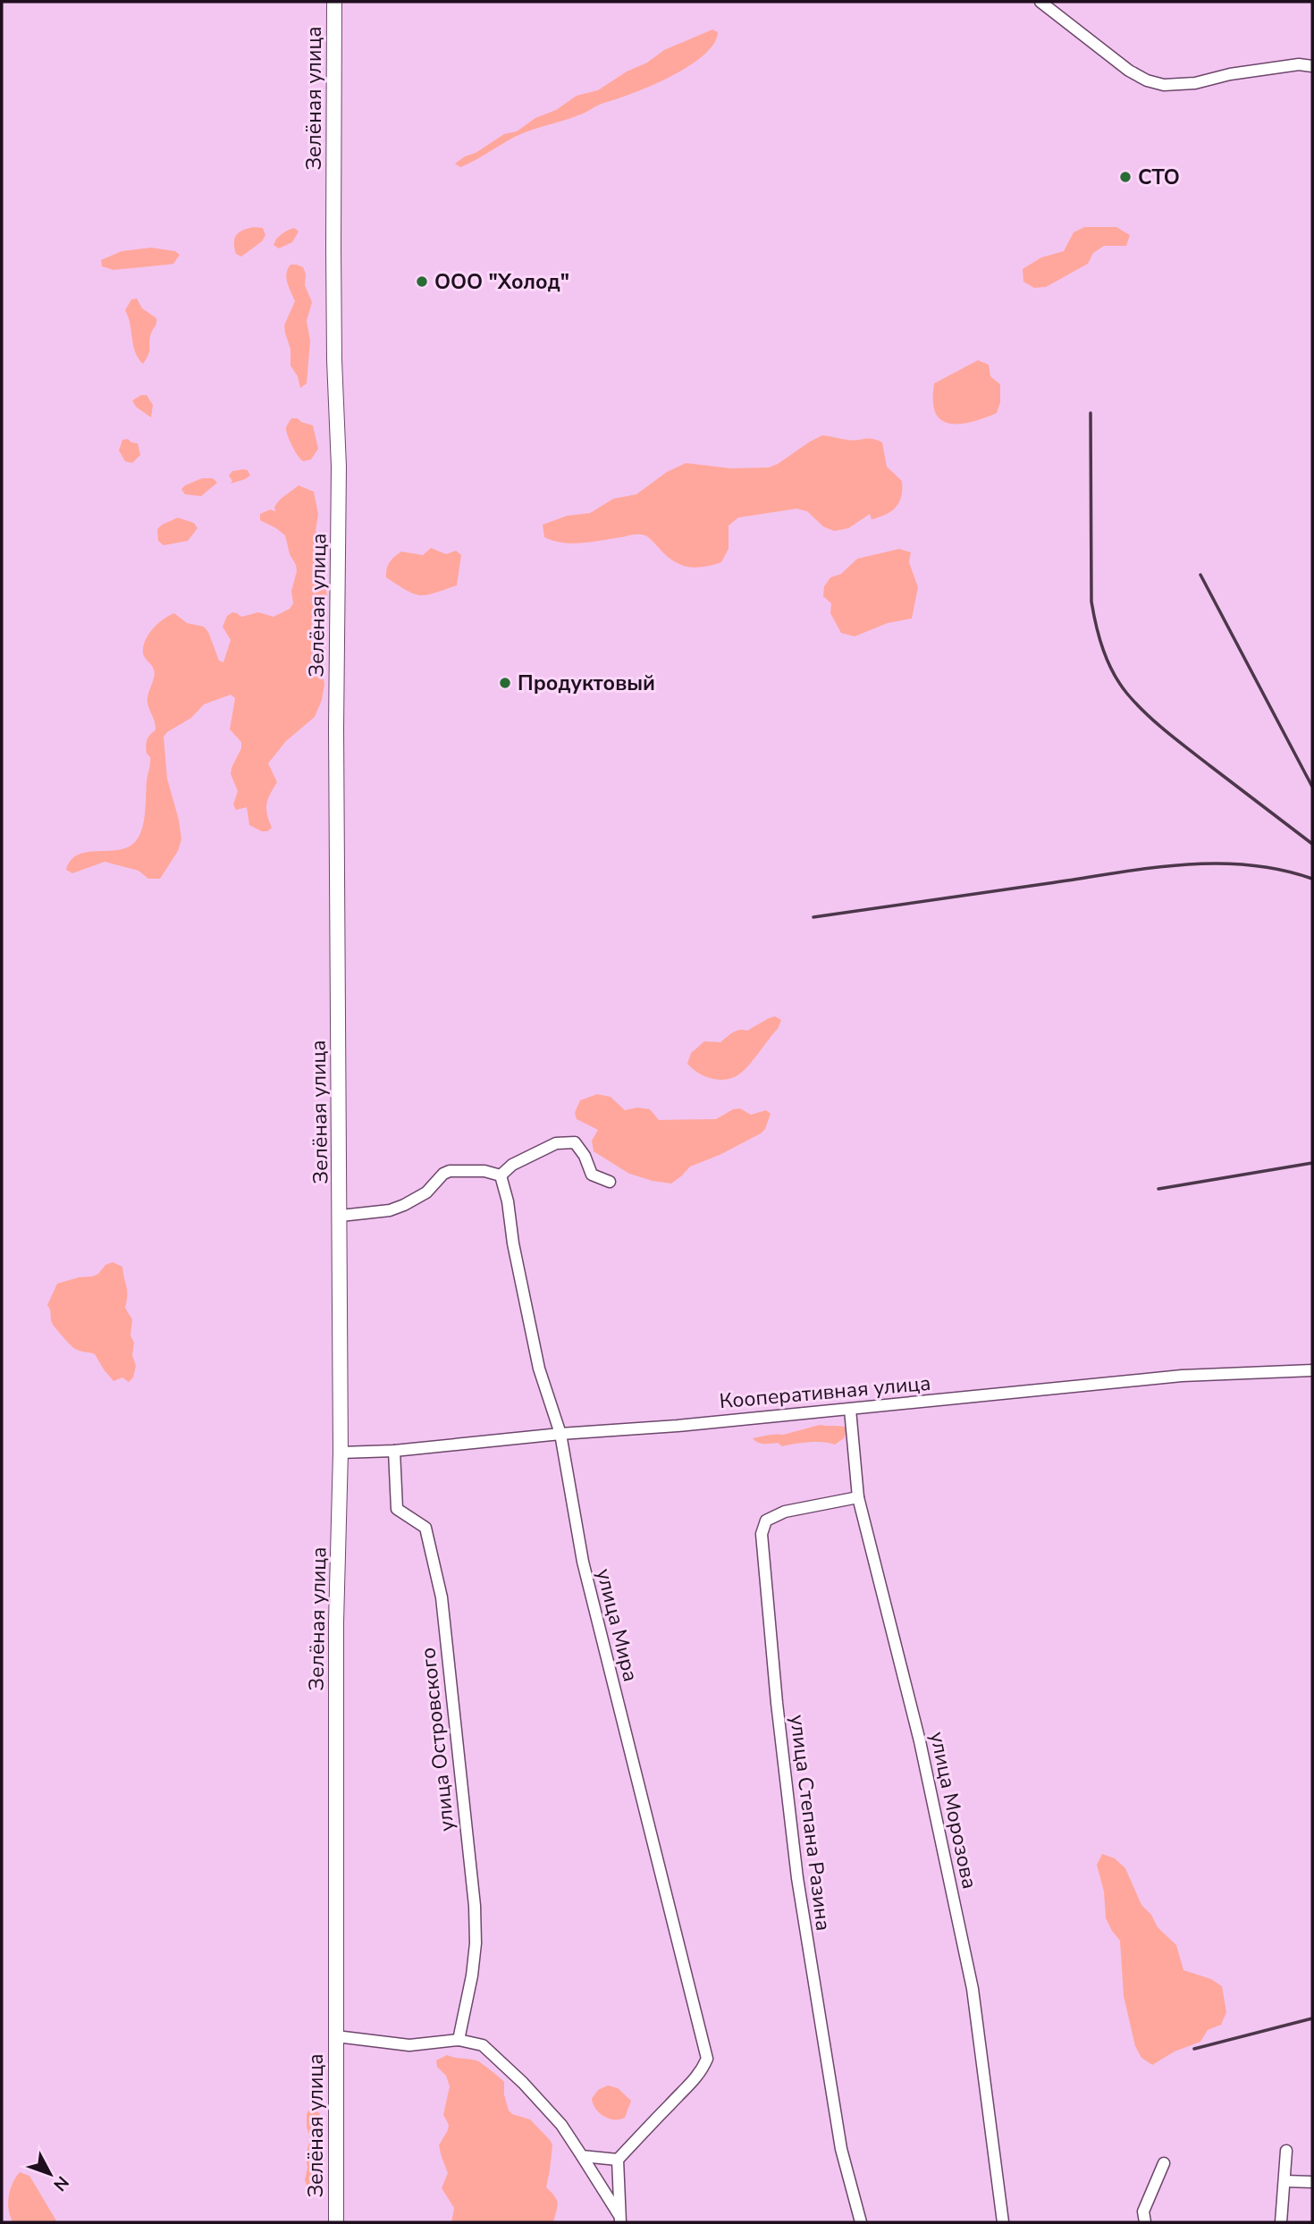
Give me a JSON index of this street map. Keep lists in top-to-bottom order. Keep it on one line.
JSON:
{"streets":{"street":["Зелёная улица","Кооперативная улица","улица Мира","улица Островского","улица Морозова","улица Степана Разина"]},"crossings":[["Зелёная улица","Кооперативная улица"],["Кооперативная улица","улица Мира"],["Кооперативная улица","улица Островского"],["Кооперативная улица","улица Морозова"],["улица Морозова","улица Степана Разина"]],"places":["СТО","ООО \"Холод\"","Продуктовый"],"north":"bottom right"}
